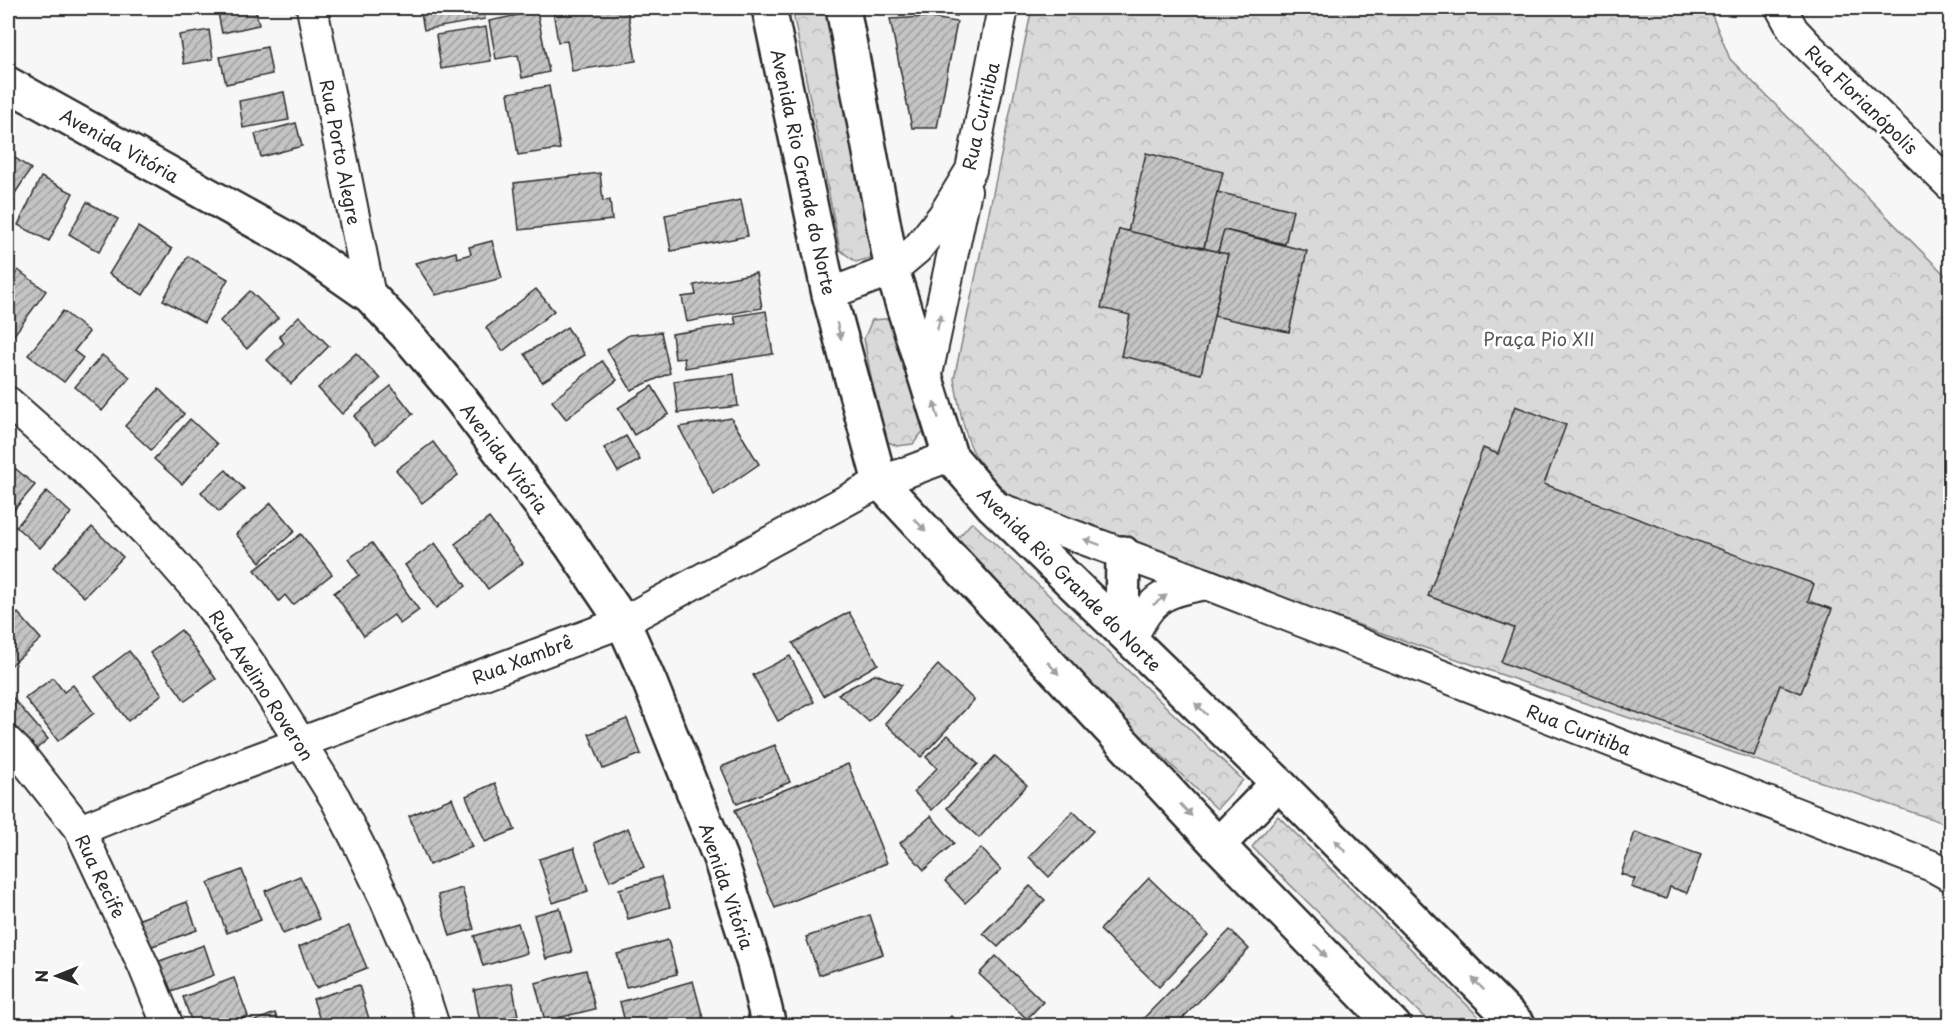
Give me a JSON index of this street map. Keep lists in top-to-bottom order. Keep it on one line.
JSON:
{"streets":{"main road":["Avenida Vitória","Avenida Rio Grande do Norte"],"street":["Rua Florianópolis","Rua Curitiba","Rua Porto Alegre","Rua Xambrê","Rua Avelino Roveron","Rua Recife"]},"crossings":[["Rua Curitiba","Avenida Rio Grande do Norte"],["Avenida Vitória","Rua Porto Alegre"],["Avenida Vitória","Rua Xambrê"],["Avenida Rio Grande do Norte","Rua Xambrê"],["Rua Xambrê","Rua Avelino Roveron"],["Rua Xambrê","Rua Recife"]],"parks":["Praça Pio XII"],"north":"left"}
